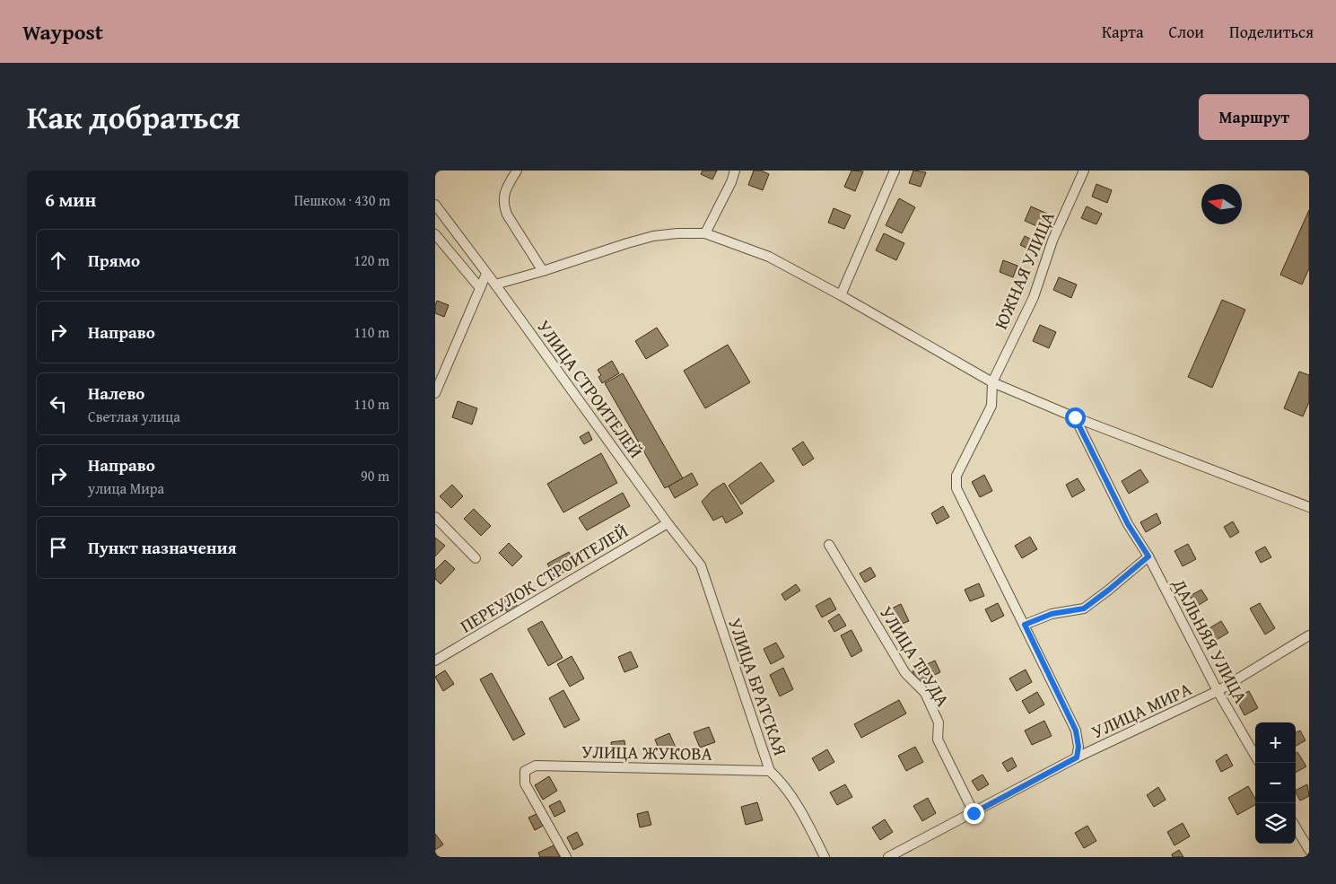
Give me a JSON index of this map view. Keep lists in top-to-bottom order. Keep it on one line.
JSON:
{"streets":{"street":["ЮЖНАЯ УЛИЦА","УЛИЦА СТРОИТЕЛЕЙ","ПЕРЕУЛОК СТРОИТЕЛЕЙ","ДАЛЬНЯЯ УЛИЦА","УЛИЦА ТРУДА","УЛИЦА БРАТСКАЯ","УЛИЦА МИРА","УЛИЦА ЖУКОВА"]},"crossings":[["УЛИЦА СТРОИТЕЛЕЙ","ПЕРЕУЛОК СТРОИТЕЛЕЙ"],["УЛИЦА СТРОИТЕЛЕЙ","УЛИЦА БРАТСКАЯ"],["ПЕРЕУЛОК СТРОИТЕЛЕЙ","УЛИЦА БРАТСКАЯ"],["ДАЛЬНЯЯ УЛИЦА","УЛИЦА МИРА"],["УЛИЦА ТРУДА","УЛИЦА МИРА"],["УЛИЦА БРАТСКАЯ","УЛИЦА ЖУКОВА"]],"north":"left","page":{"header":"Waypost","nav":["Карта","Слои","Поделиться"],"title":"Как добраться","buttons":"Маршрут","heading":["6 мин","Пешком · 430 m"],"list":[["Прямо","120 m"],["Направо","110 m"],["Налево","Светлая улица","110 m"],["Направо","улица Мира","90 m"],"Пункт назначения"],"map_buttons":["+","−"]}}
